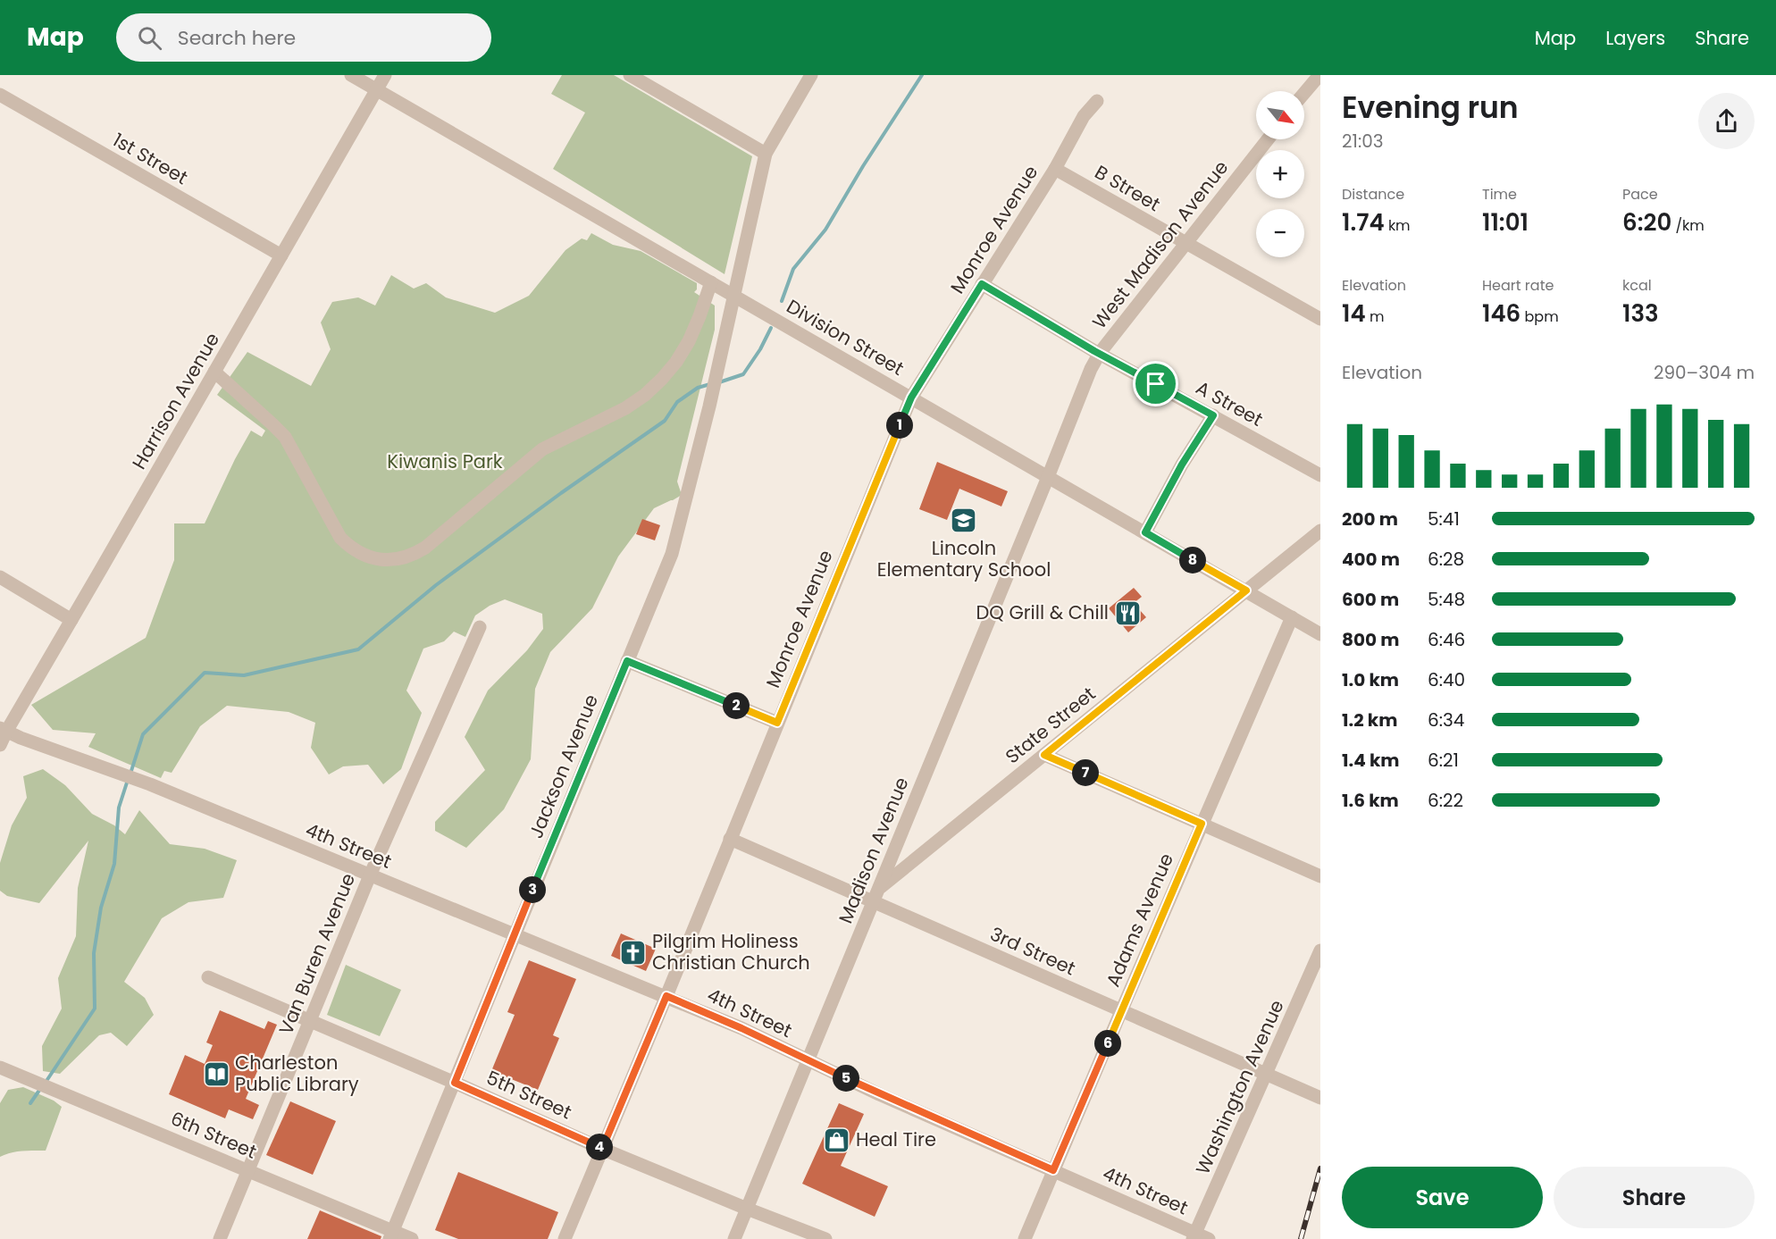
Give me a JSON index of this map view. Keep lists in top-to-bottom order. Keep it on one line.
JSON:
{"streets":{"street":["1st Street","B Street","Monroe Avenue","West Madison Avenue","Division Street","Harrison Avenue","A Street","State Street","Jackson Avenue","4th Street","Madison Avenue","Adams Avenue","3rd Street","Van Buren Avenue","Washington Avenue","5th Street","6th Street"]},"crossings":[["1st Street","Harrison Avenue"],["B Street","Monroe Avenue"],["B Street","West Madison Avenue"],["Monroe Avenue","Division Street"],["Monroe Avenue","A Street"],["Monroe Avenue","4th Street"],["Monroe Avenue","3rd Street"],["Monroe Avenue","5th Street"],["West Madison Avenue","Division Street"],["West Madison Avenue","A Street"],["West Madison Avenue","Madison Avenue"],["Division Street","Harrison Avenue"],["Division Street","State Street"],["Division Street","Jackson Avenue"],["Division Street","Madison Avenue"],["Division Street","Adams Avenue"],["Harrison Avenue","4th Street"],["State Street","Madison Avenue"],["State Street","3rd Street"],["Jackson Avenue","4th Street"],["Jackson Avenue","5th Street"],["Jackson Avenue","6th Street"],["4th Street","Madison Avenue"],["4th Street","Adams Avenue"],["4th Street","Van Buren Avenue"],["4th Street","Washington Avenue"],["Madison Avenue","3rd Street"],["Madison Avenue","5th Street"],["Adams Avenue","3rd Street"],["3rd Street","Washington Avenue"],["Van Buren Avenue","5th Street"],["Van Buren Avenue","6th Street"]],"parks":["Kiwanis Park"],"places":{"school or university":["Lincoln Elementary School"],"restaurant":["DQ Grill & Chill"],"church":["Pilgrim Holiness Christian Church"],"library":["Charleston Public Library"],"shop":["Heal Tire"]},"north":"bottom right","page":{"header":"Map","search":"Search here","nav":["Map","Layers","Share"],"heading":["Evening run","21:03"],"map_buttons":["+","−"],"stats":[["Distance","1.74 km"],["Time","11:01"],["Pace","6:20 /km"],["Elevation","14 m"],["Heart rate","146 bpm"],["kcal","133"]],"chart":["Elevation","290–304 m"],"pins":["1","8","2","7","3","6","5","4"],"list":[{"name":"200 m","note":"5:41"},{"name":"400 m","note":"6:28"},{"name":"600 m","note":"5:48"},{"name":"800 m","note":"6:46"},{"name":"1.0 km","note":"6:40"},{"name":"1.2 km","note":"6:34"},{"name":"1.4 km","note":"6:21"},{"name":"1.6 km","note":"6:22"}],"buttons":["Save","Share"]}}
